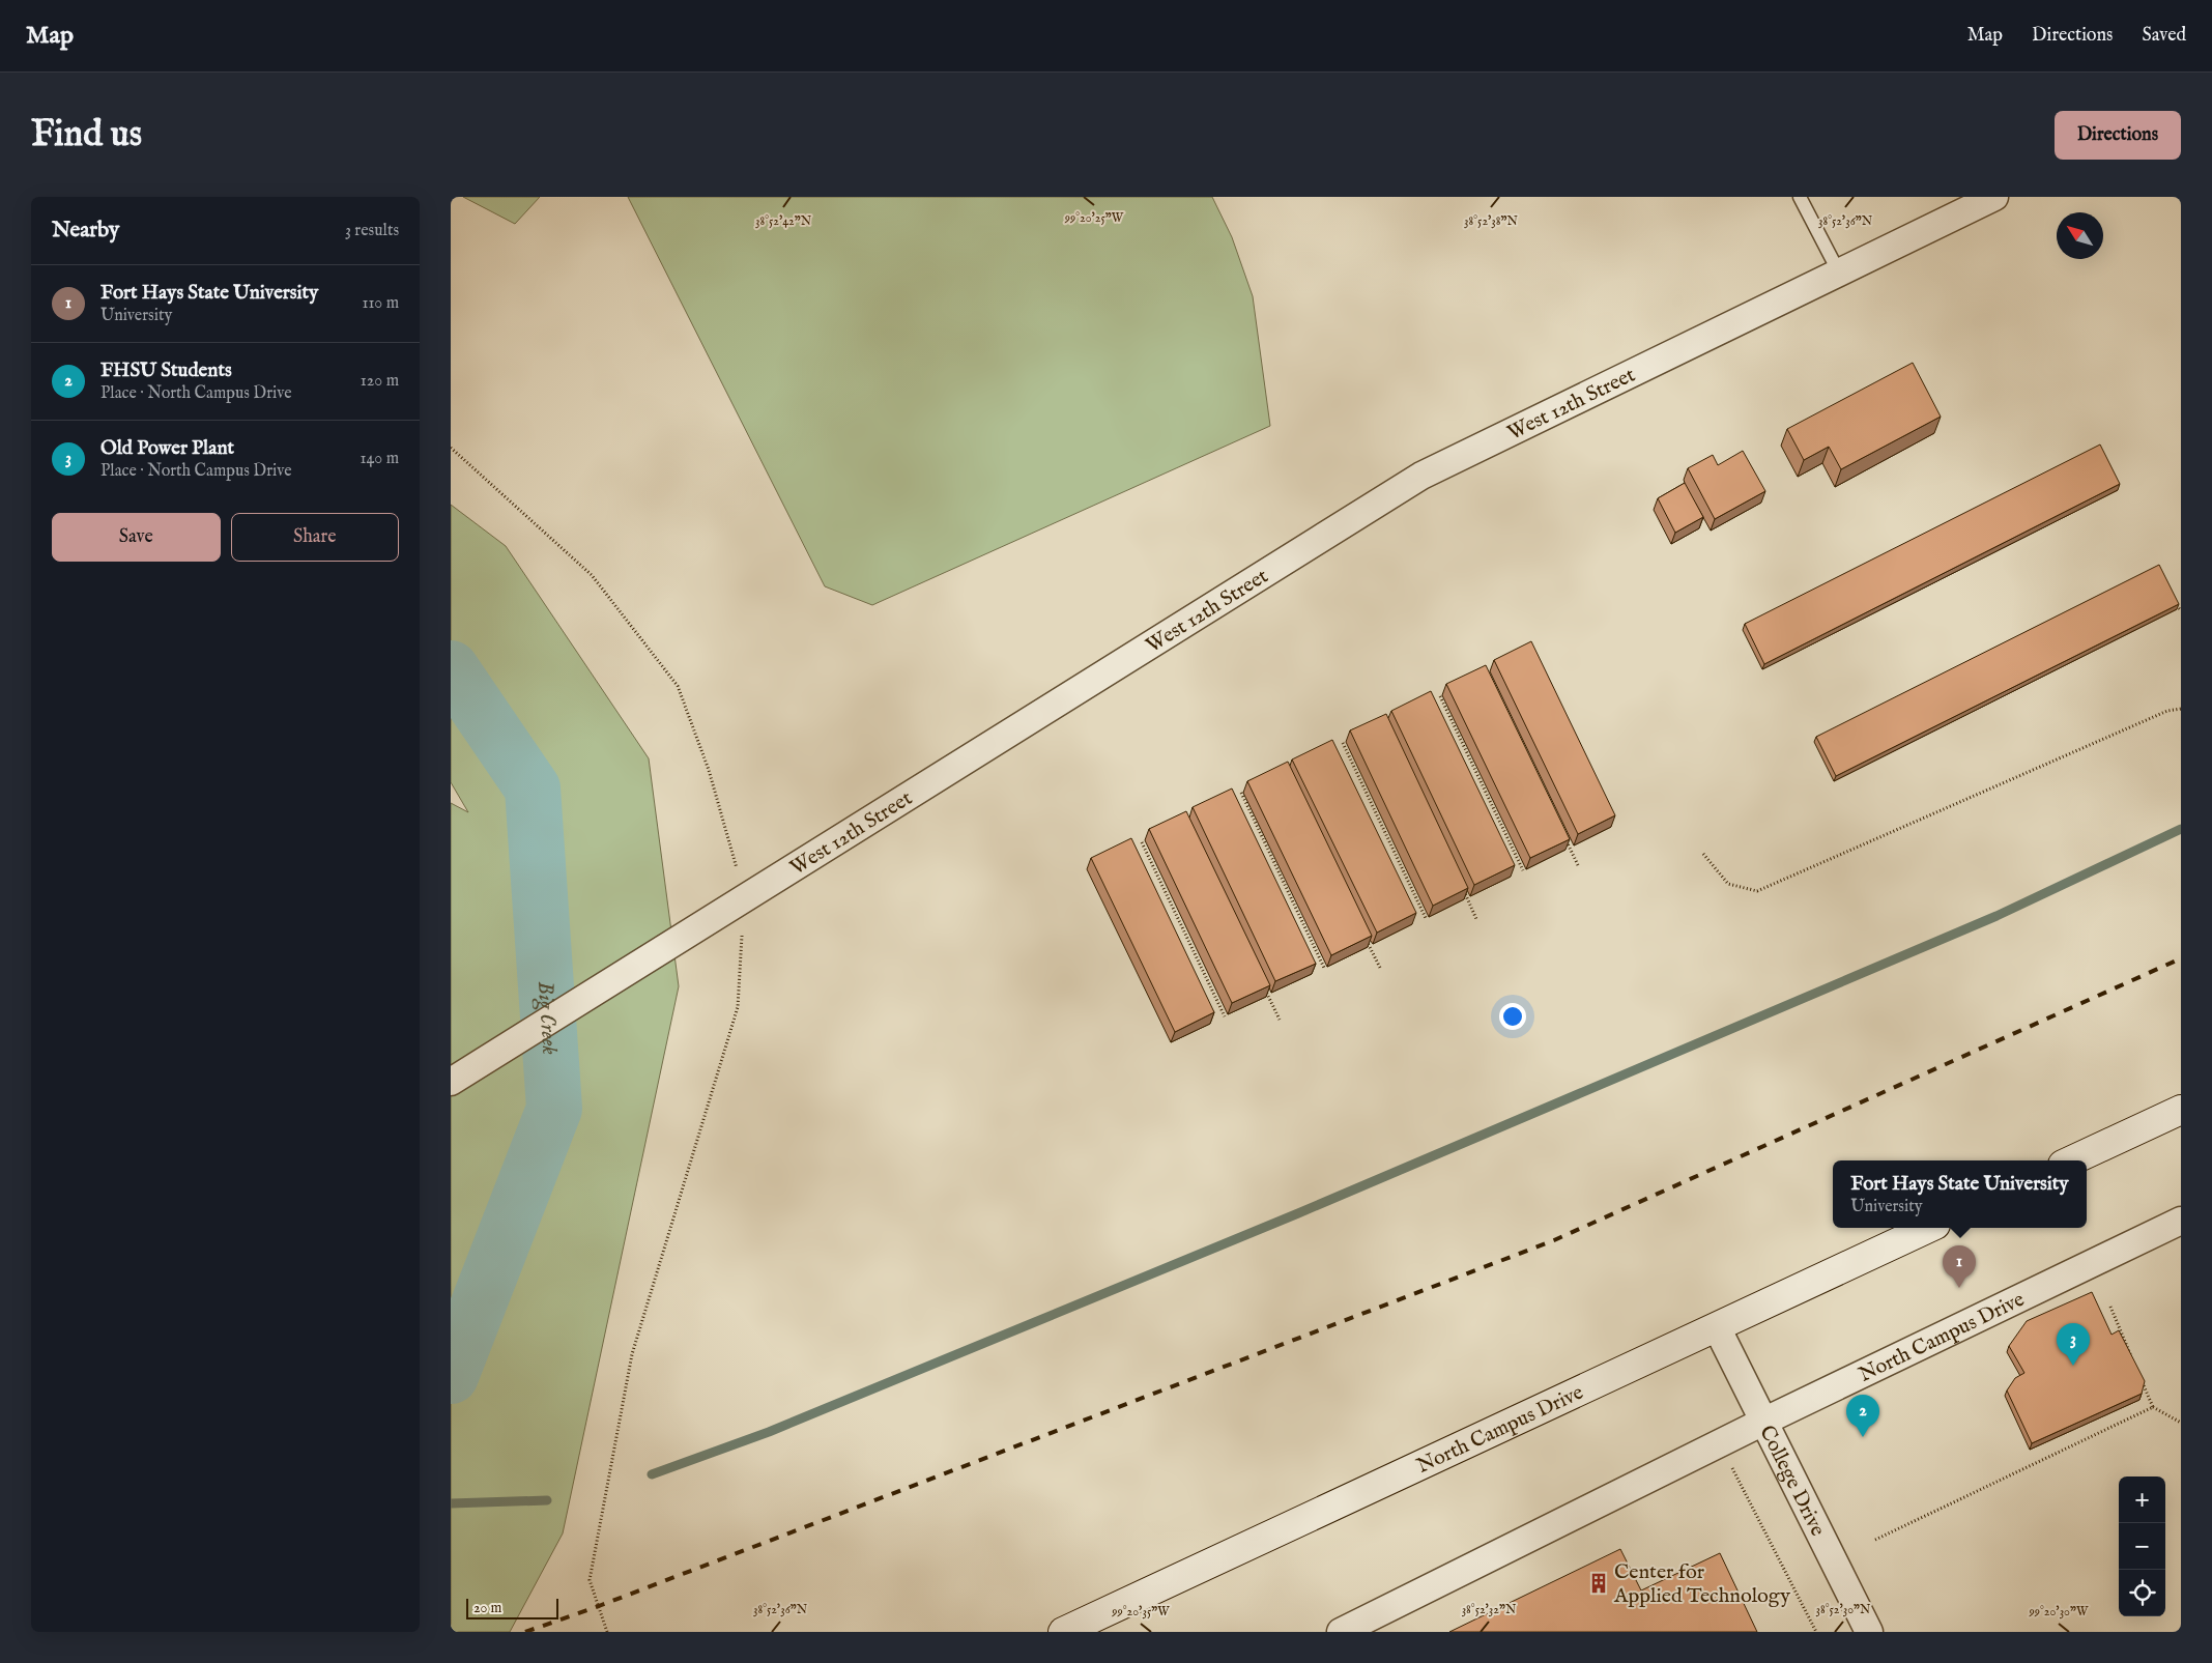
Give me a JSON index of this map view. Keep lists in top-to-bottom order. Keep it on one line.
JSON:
{"streets":{"main road":["North Campus Drive"],"street":["West 12th Street","College Drive"]},"crossings":[["North Campus Drive","College Drive"]],"water":["Big Creek"],"places":{"building":["Center for Applied Technology"]},"scale_bar":"20 m","north":"top left","page":{"header":"Map","nav":["Map","Directions","Saved"],"buttons":["Directions",["Save","Share"]],"title":"Find us","heading":["Nearby","3 results"],"list":[{"mark":"1","name":"Fort Hays State University","note":"University","value":"110 m"},{"mark":"2","name":"FHSU Students","note":"Place · North Campus Drive","value":"120 m"},{"mark":"3","name":"Old Power Plant","note":"Place · North Campus Drive","value":"140 m"}],"popup":["Fort Hays State University","University"],"pins":["1","3","2"],"map_buttons":["+","−"],"scale":"20 m"},"coordinates":["99°20'25\"W","38°52'42\"N","38°52'38\"N","38°52'36\"N","38°52'32\"N","38°52'30\"N","99°20'35\"W","99°20'30\"W"]}
